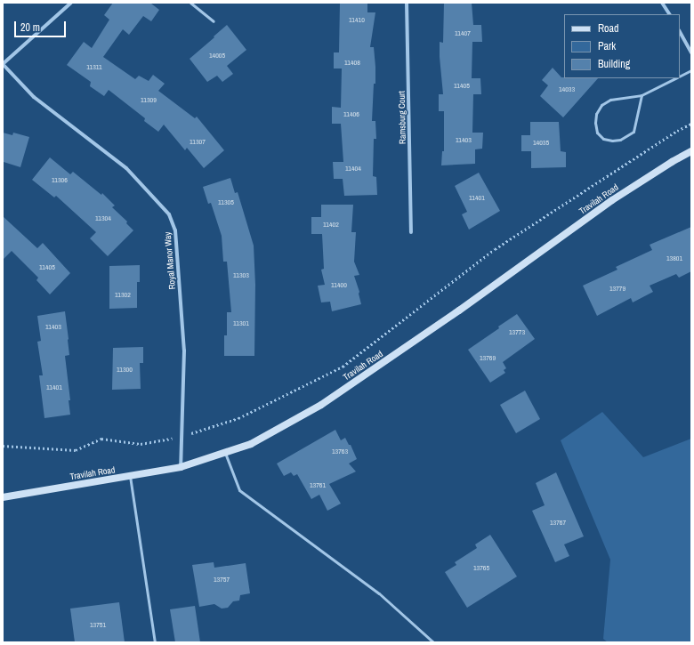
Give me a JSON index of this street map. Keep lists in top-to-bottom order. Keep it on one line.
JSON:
{"streets":{"main road":["Travilah Road"],"street":["Ramsburg Court","Royal Manor Way"]},"crossings":[["Travilah Road","Royal Manor Way"]],"house_numbers":["11410","11407","14005","11408","11311","11405","14033","11309","11406","11403","11307","14035","11404","11306","11401","11305","11304","11402","13801","11405","11303","11400","13779","11302","11301","11403","13773","13769","11300","11401","13763","13761","13767","13765","13757","13751"],"legend":["Road","Park","Building"],"scale_bar":"20 m"}
